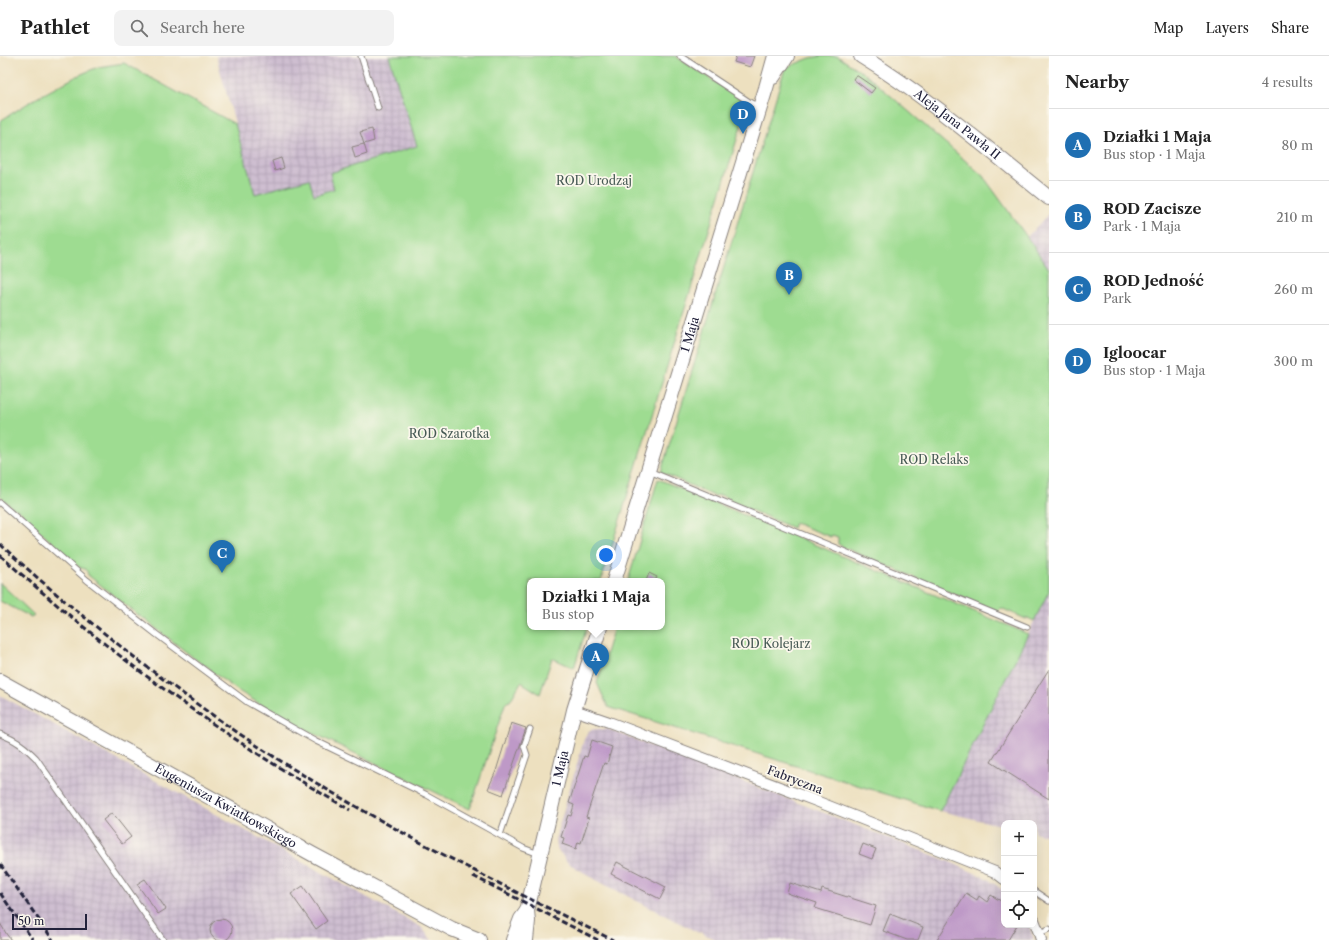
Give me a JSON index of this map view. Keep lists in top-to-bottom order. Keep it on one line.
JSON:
{"streets":{"street":["Aleja Jana Pawła II","1 Maja","Fabryczna","Eugeniusza Kwiatkowskiego"]},"crossings":[["1 Maja","Fabryczna"]],"parks":["ROD Urodzaj","ROD Szarotka","ROD Relaks","ROD Kolejarz"],"scale_bar":"50 m","page":{"header":"Pathlet","search":"Search here","nav":["Map","Layers","Share"],"heading":["Nearby","4 results"],"pins":["D","B","C","A"],"list":[{"mark":"A","name":"Działki 1 Maja","note":"Bus stop · 1 Maja","value":"80 m"},{"mark":"B","name":"ROD Zacisze","note":"Park · 1 Maja","value":"210 m"},{"mark":"C","name":"ROD Jedność","note":"Park","value":"260 m"},{"mark":"D","name":"Igloocar","note":"Bus stop · 1 Maja","value":"300 m"}],"popup":["Działki 1 Maja","Bus stop"],"map_buttons":["+","−"],"scale":"50 m"}}
